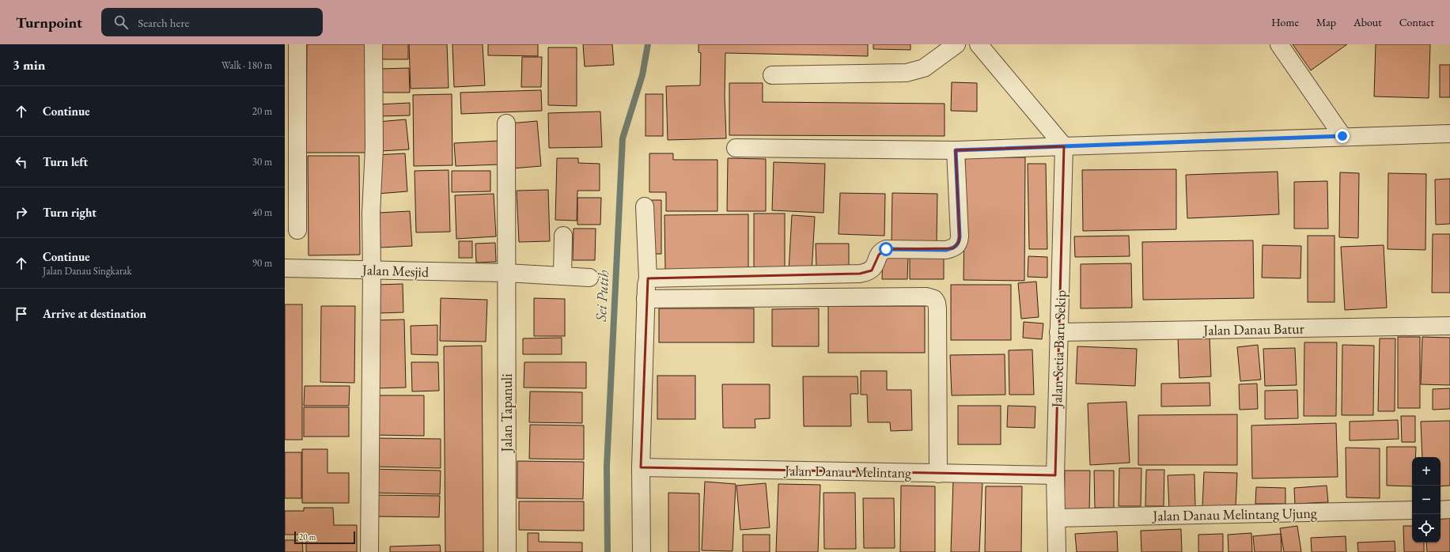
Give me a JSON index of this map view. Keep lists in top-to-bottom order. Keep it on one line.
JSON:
{"streets":{"street":["Jalan Mesjid","Jalan Danau Batur","Jalan Setia Baru Sekip","Jalan Tapanuli","Jalan Danau Melintang","Jalan Danau Melintang Ujung"]},"crossings":[["Jalan Mesjid","Jalan Tapanuli"],["Jalan Danau Batur","Jalan Setia Baru Sekip"],["Jalan Setia Baru Sekip","Jalan Danau Melintang"],["Jalan Setia Baru Sekip","Jalan Danau Melintang Ujung"]],"water":["Sei Putih"],"scale_bar":"20 m","page":{"header":"Turnpoint","search":"Search here","nav":["Home","Map","About","Contact"],"heading":["3 min","Walk · 180 m"],"list":[["Continue","20 m"],["Turn left","30 m"],["Turn right","40 m"],["Continue","Jalan Danau Singkarak","90 m"],"Arrive at destination"],"map_buttons":["+","−"],"scale":"20 m"}}
